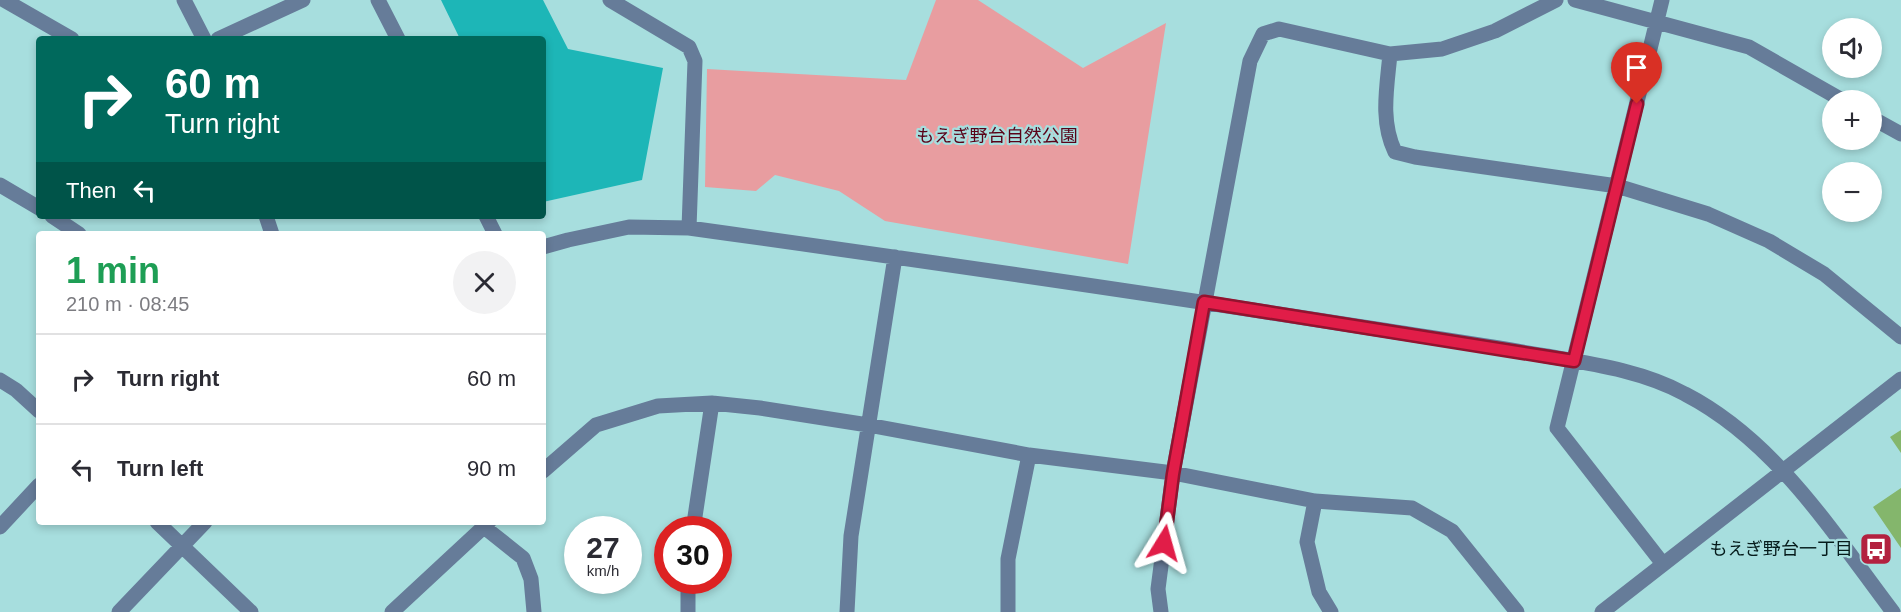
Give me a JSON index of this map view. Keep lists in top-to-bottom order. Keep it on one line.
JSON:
{"parks":["もえぎ野台自然公園"],"places":{"bus stop":["もえぎ野台一丁目"]},"page":{"map_buttons":["+","−"],"turn":["60 m","Turn right"],"then":"Then","heading":["1 min","210 m · 08:45"],"list":[{"name":"Turn right","value":"60 m"},{"name":"Turn left","value":"90 m"}],"speed":"27 km/h","limit":"30"}}
